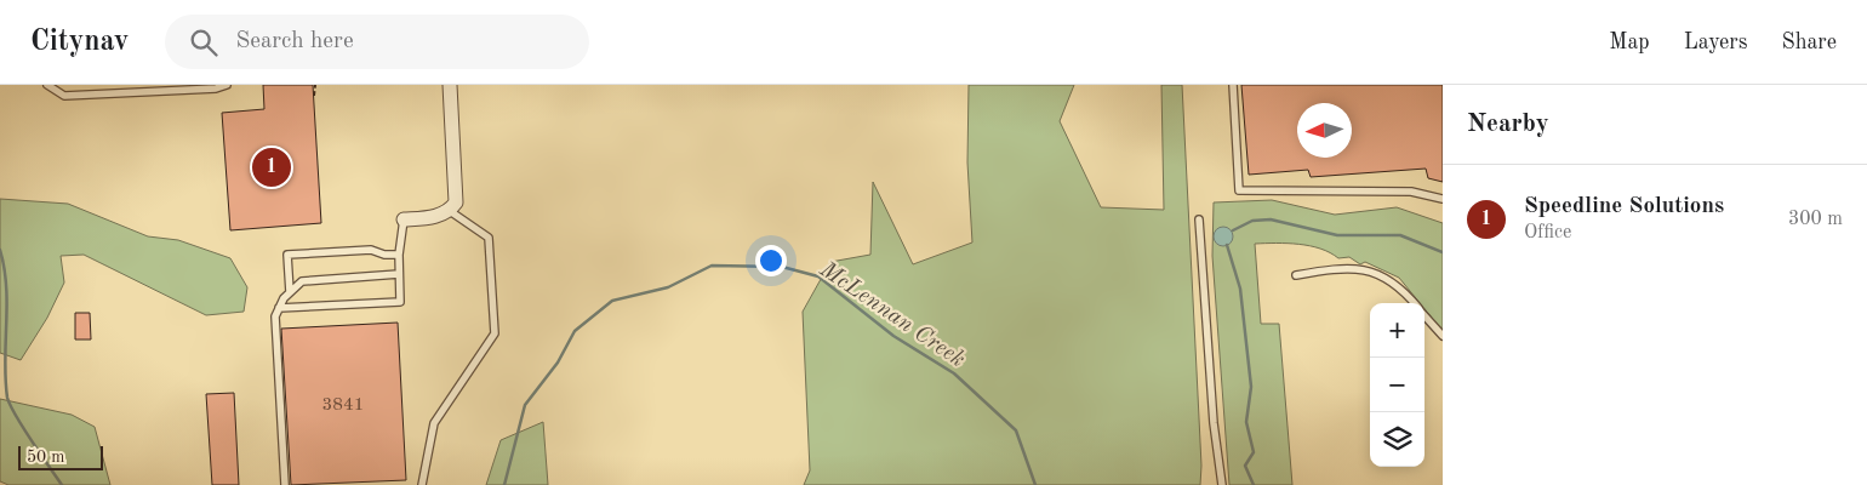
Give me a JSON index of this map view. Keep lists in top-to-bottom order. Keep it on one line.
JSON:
{"water":["McLennan Creek"],"house_numbers":["3841"],"scale_bar":"50 m","north":"left","page":{"header":"Citynav","search":"Search here","nav":["Map","Layers","Share"],"heading":"Nearby","pins":"1","list":[{"mark":"1","name":"Speedline Solutions","note":"Office","value":"300 m"}],"map_buttons":["+","−"],"scale":"50 m"}}
